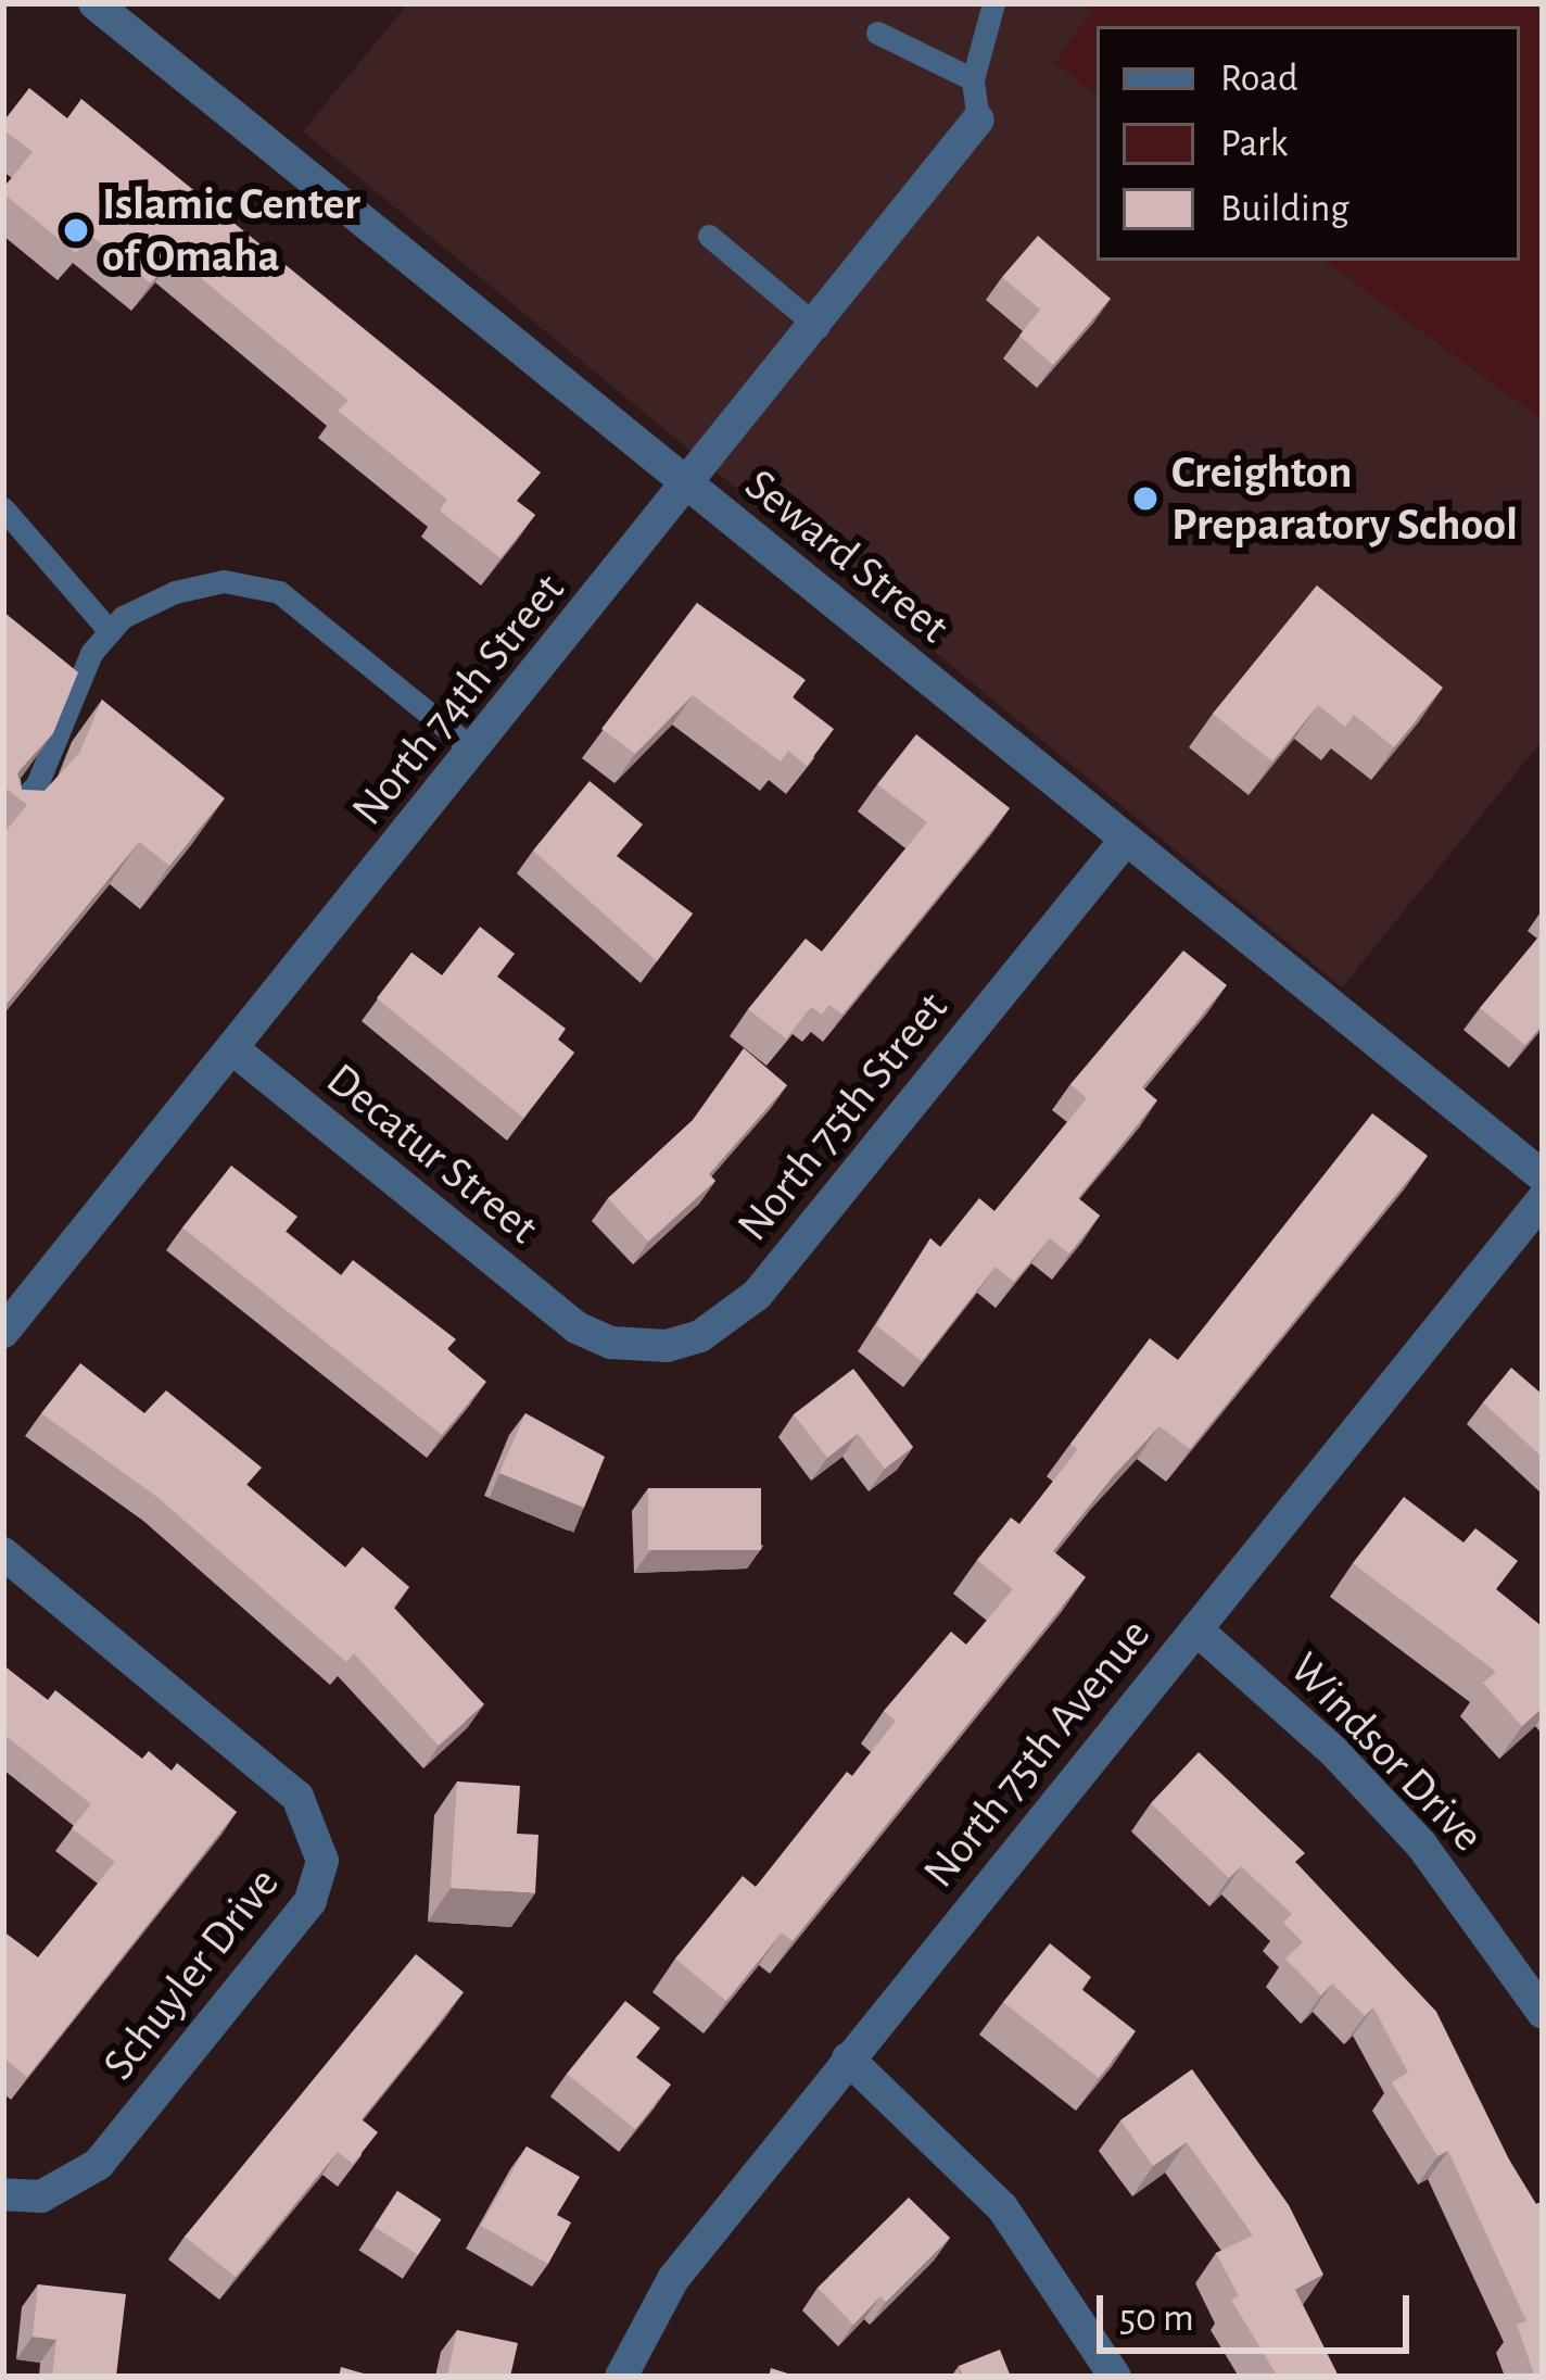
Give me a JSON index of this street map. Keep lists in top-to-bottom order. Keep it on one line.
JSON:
{"streets":{"street":["Seward Street","North 74th Street","North 75th Street","Decatur Street","Windsor Drive","North 75th Avenue","Schuyler Drive"]},"crossings":[["Seward Street","North 74th Street"],["Seward Street","North 75th Street"],["North 74th Street","Decatur Street"],["North 75th Street","Decatur Street"],["Windsor Drive","North 75th Avenue"]],"places":["Islamic Center of Omaha","Creighton Preparatory School"],"legend":["Road","Park","Building"],"scale_bar":"50 m"}
